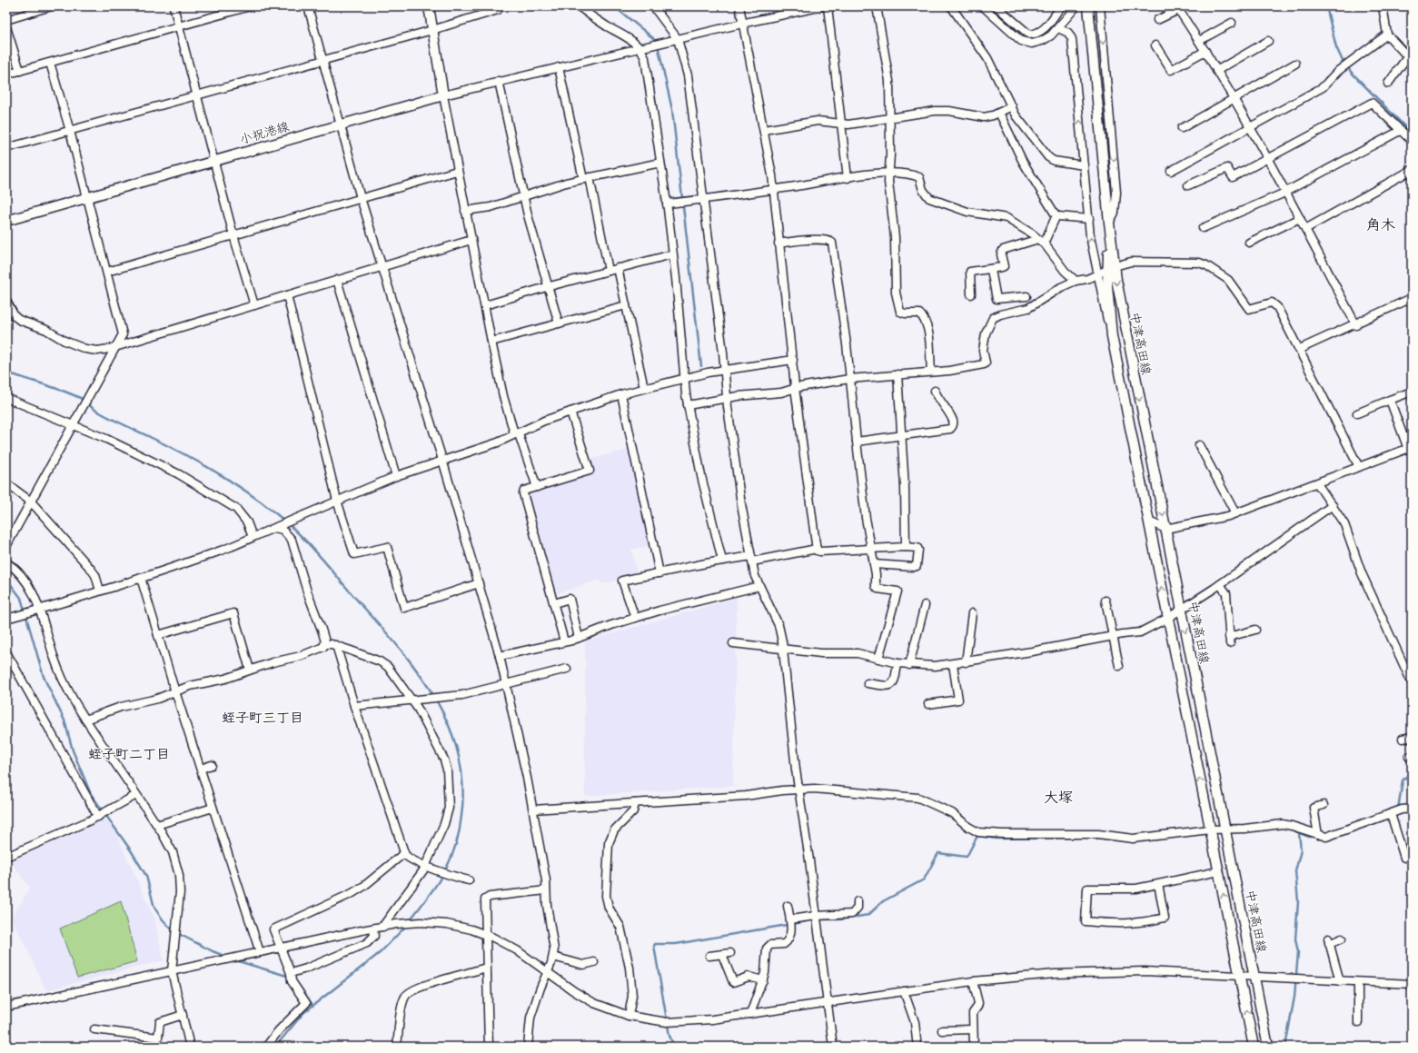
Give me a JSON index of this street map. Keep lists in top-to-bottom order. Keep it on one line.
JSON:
{"streets":{"main road":["小祝港線","中津高田線"]},"districts":["角木","蛭子町三丁目","蛭子町二丁目","大塚"]}
